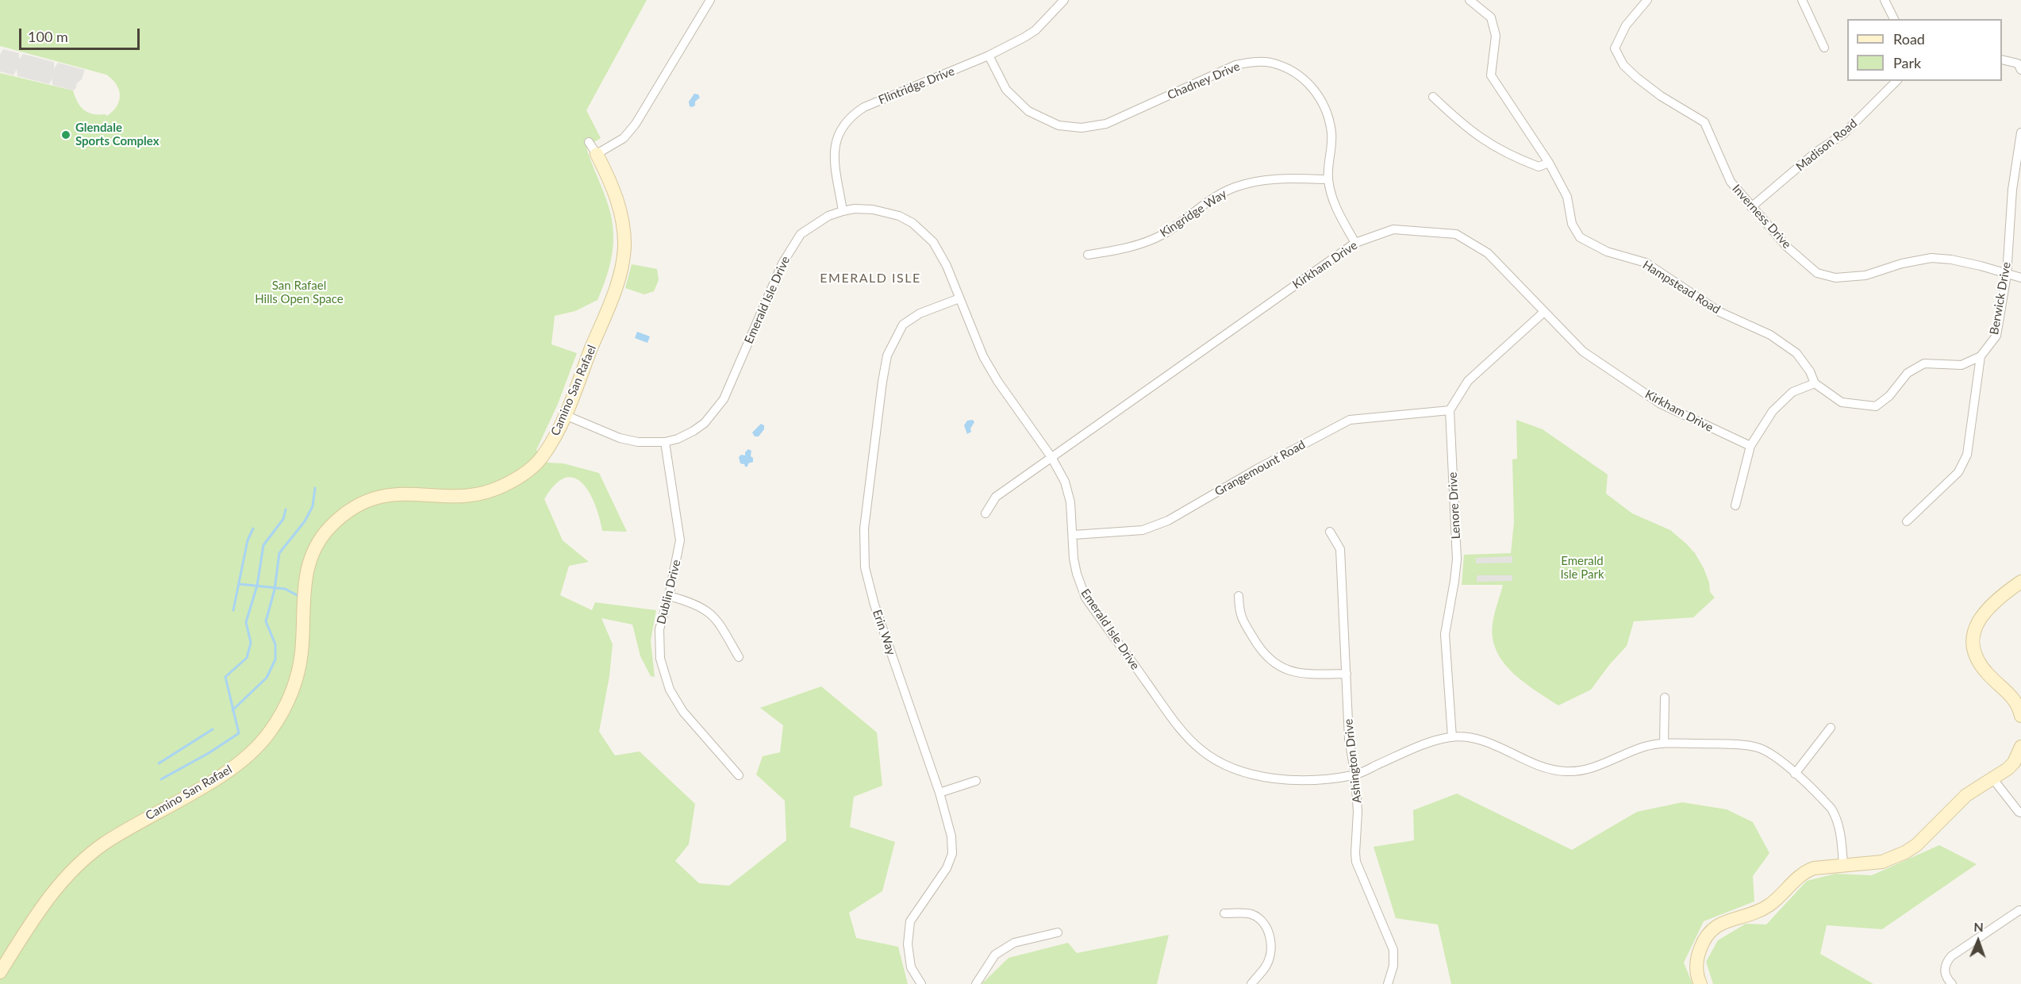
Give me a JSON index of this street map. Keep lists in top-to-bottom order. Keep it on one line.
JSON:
{"streets":{"street":["Chadney Drive","Flintridge Drive","Madison Road","Kingridge Way","Inverness Drive","Kirkham Drive","Hampstead Road","Berwick Drive","Emerald Isle Drive","Camino San Rafael","Grangemount Road","Lenore Drive","Dublin Drive","Erin Way","Ashington Drive"]},"crossings":[["Chadney Drive","Flintridge Drive"],["Chadney Drive","Kingridge Way"],["Chadney Drive","Kirkham Drive"],["Flintridge Drive","Emerald Isle Drive"],["Madison Road","Inverness Drive"],["Inverness Drive","Berwick Drive"],["Kirkham Drive","Emerald Isle Drive"],["Hampstead Road","Berwick Drive"],["Emerald Isle Drive","Camino San Rafael"],["Emerald Isle Drive","Grangemount Road"],["Emerald Isle Drive","Lenore Drive"],["Emerald Isle Drive","Dublin Drive"],["Emerald Isle Drive","Erin Way"],["Emerald Isle Drive","Ashington Drive"],["Grangemount Road","Lenore Drive"]],"districts":["EMERALD ISLE"],"parks":["San Rafael Hills Open Space","Emerald Isle Park"],"places":["Glendale Sports Complex"],"legend":["Road","Park"],"scale_bar":"100 m","north":"top"}
